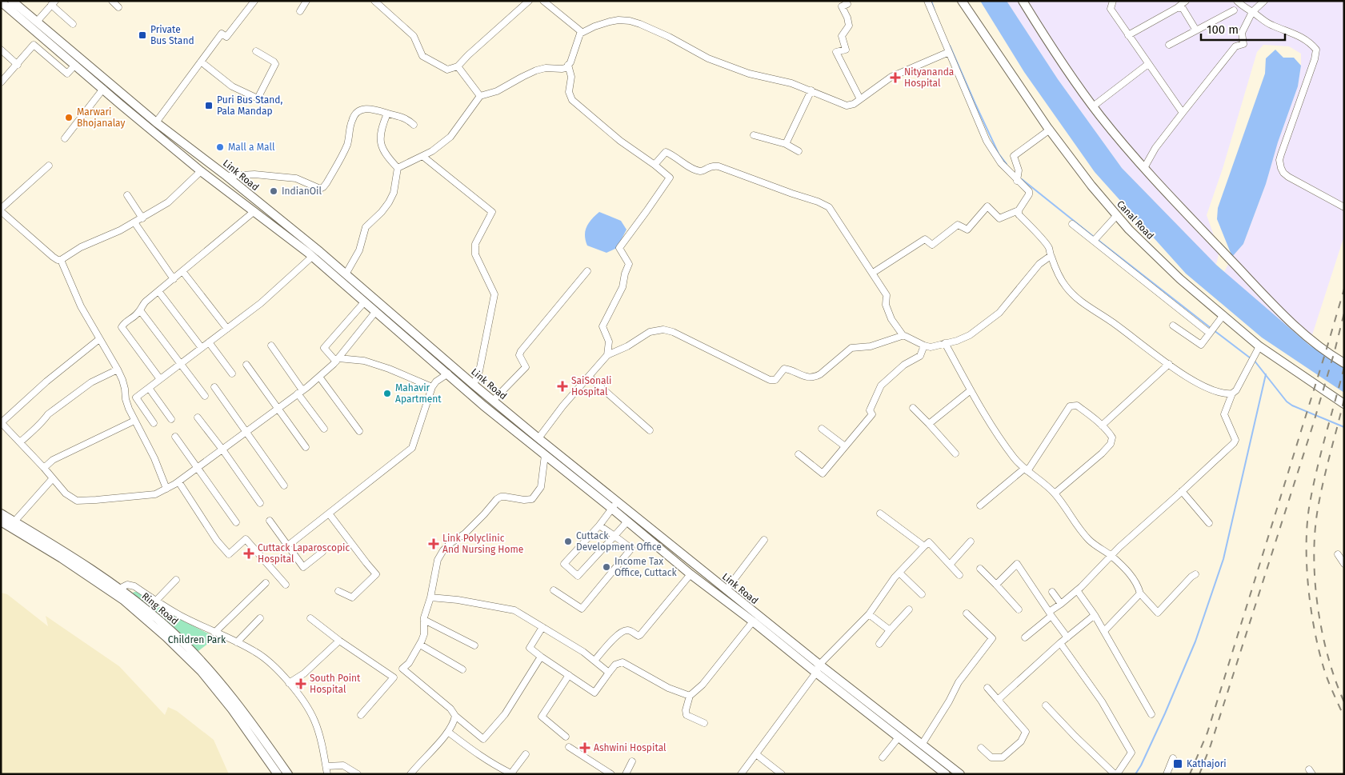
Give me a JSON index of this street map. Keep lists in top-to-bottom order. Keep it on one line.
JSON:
{"streets":{"main road":["Link Road","Canal Road","Ring Road"]},"parks":["Children Park"],"places":{"transit":["Private Bus Stand","Puri Bus Stand, Pala Mandap","Kathajori"],"health":["Nityananda Hospital","SaiSonali Hospital","Link Polyclinic And Nursing Home","Cuttack Laparoscopic Hospital","South Point Hospital","Ashwini Hospital"],"other":["Marwari Bhojanalay","Mall a Mall","IndianOil","Mahavir Apartment","Cuttack Development Office","Income Tax Office, Cuttack"]},"scale_bar":"100 m"}
